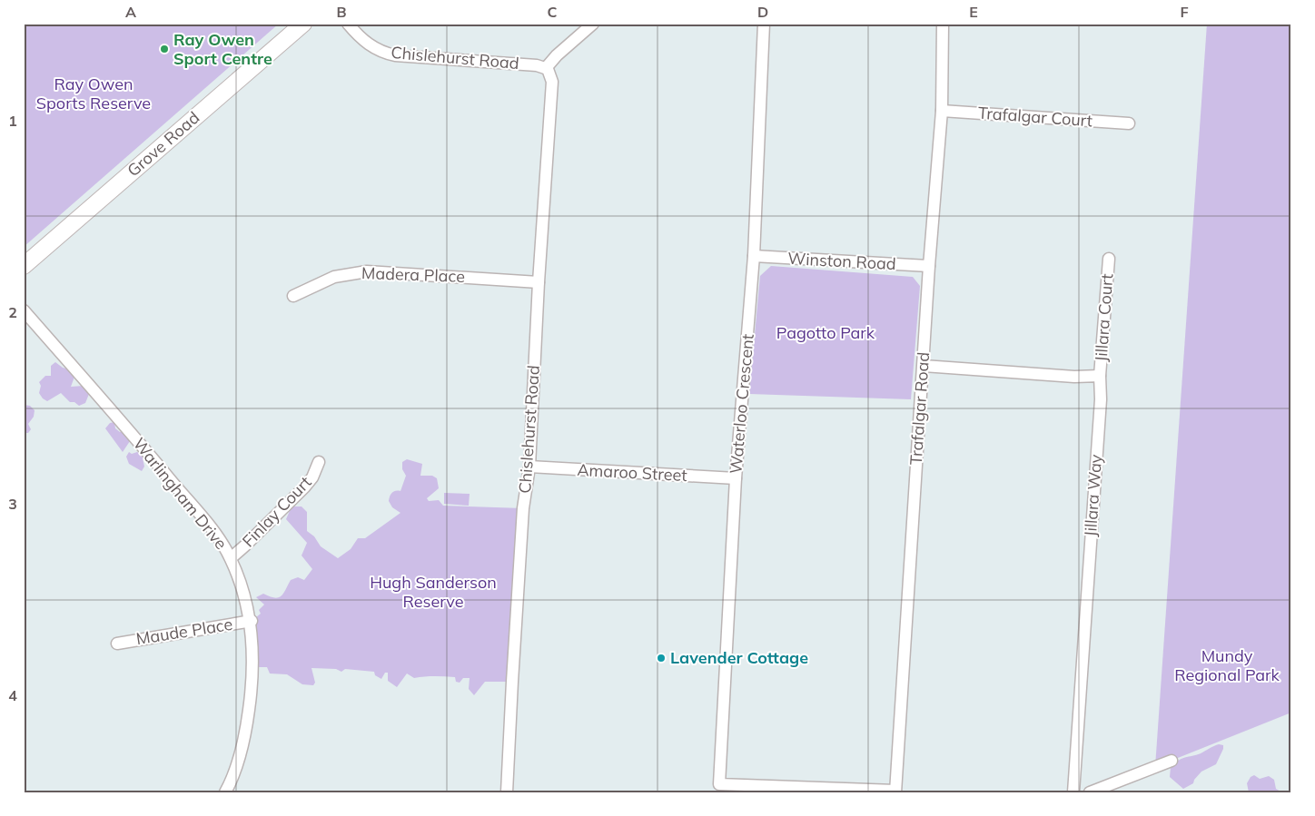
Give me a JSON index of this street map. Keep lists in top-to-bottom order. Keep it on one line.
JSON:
{"streets":{"street":["Chislehurst Road","Trafalgar Court","Grove Road","Winston Road","Madera Place","Jillara Court","Waterloo Crescent","Trafalgar Road","Amaroo Street","Warlingham Drive","Jillara Way","Finlay Court","Maude Place"]},"crossings":[["Chislehurst Road","Madera Place"],["Chislehurst Road","Amaroo Street"],["Trafalgar Court","Trafalgar Road"],["Winston Road","Waterloo Crescent"],["Winston Road","Trafalgar Road"],["Jillara Court","Jillara Way"],["Waterloo Crescent","Trafalgar Road"],["Waterloo Crescent","Amaroo Street"],["Warlingham Drive","Finlay Court"],["Warlingham Drive","Maude Place"]],"parks":["Ray Owen Sports Reserve","Pagotto Park","Hugh Sanderson Reserve","Mundy Regional Park"],"places":["Ray Owen Sport Centre","Lavender Cottage"],"grid":{"columns":["A","B","C","D","E","F"],"rows":["1","2","3","4"]}}
